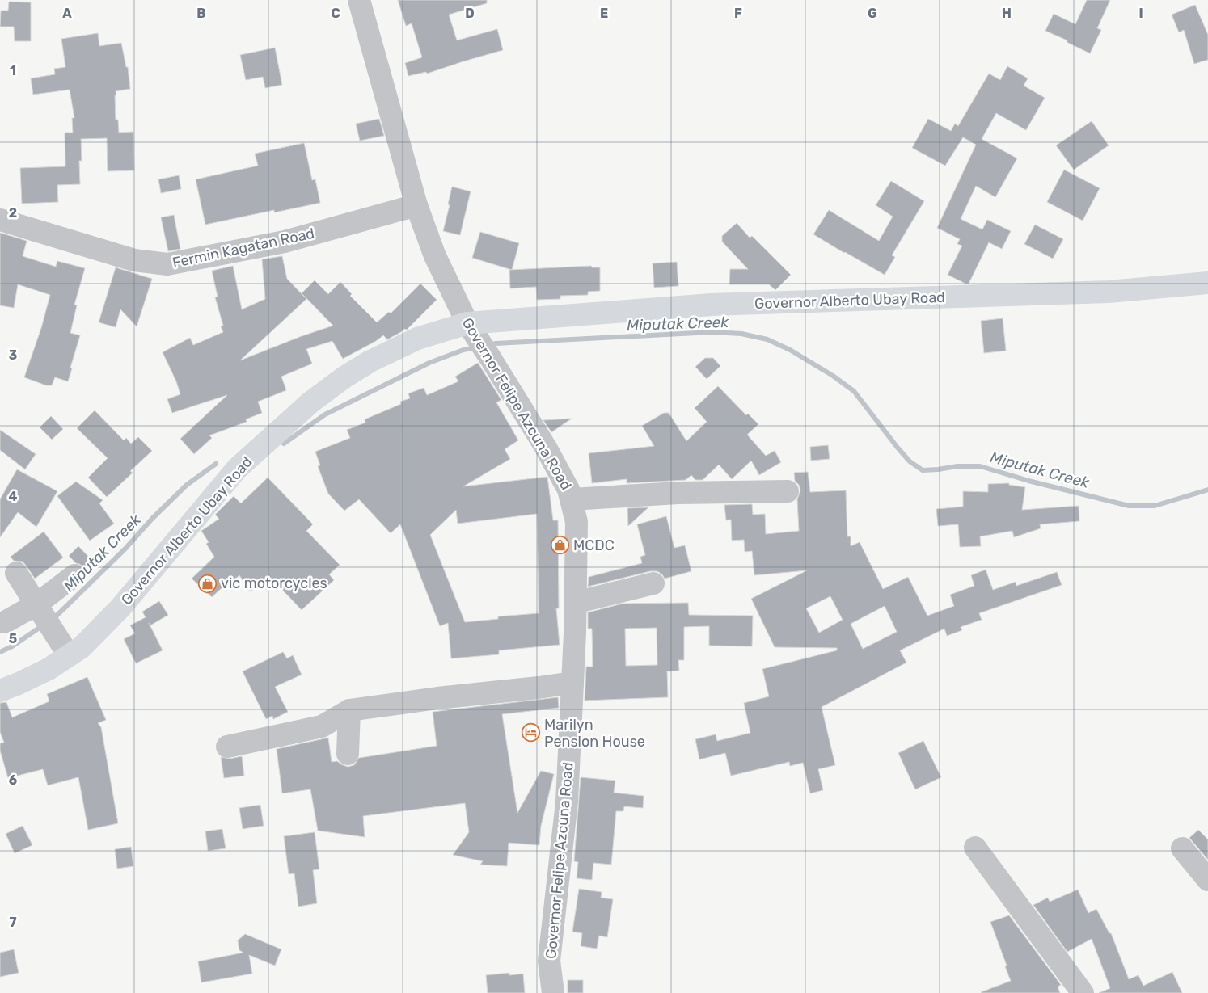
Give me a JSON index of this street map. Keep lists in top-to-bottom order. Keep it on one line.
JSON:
{"streets":{"main road":["Governor Alberto Ubay Road"],"street":["Fermin Kagatan Road","Governor Felipe Azcuna Road"]},"crossings":[["Fermin Kagatan Road","Governor Felipe Azcuna Road"],["Governor Alberto Ubay Road","Governor Felipe Azcuna Road"]],"water":["Miputak Creek"],"places":{"shop":["MCDC","vic motorcycles"],"hotel":["Marilyn Pension House"]},"grid":{"columns":["A","B","C","D","E","F","G","H","I"],"rows":["1","2","3","4","5","6","7"]}}
